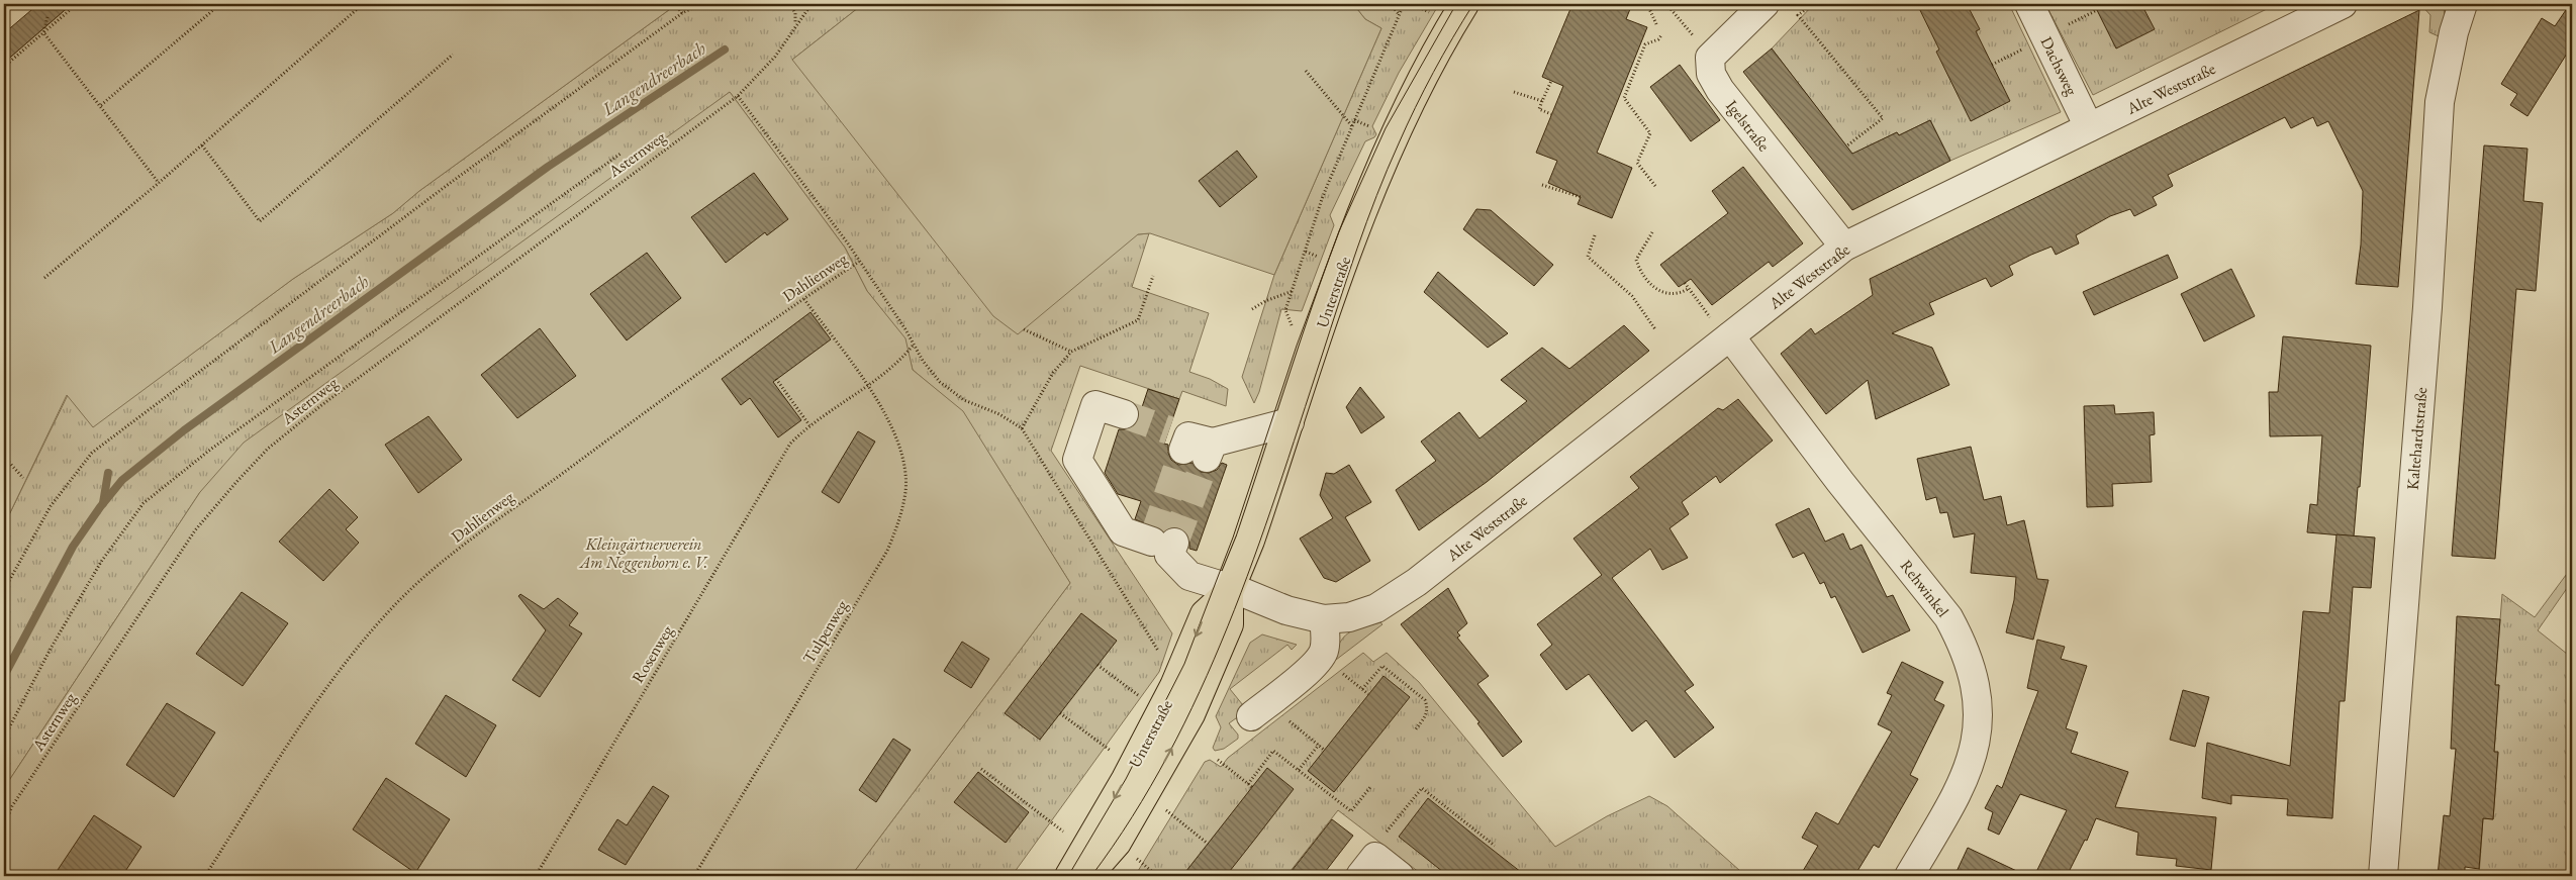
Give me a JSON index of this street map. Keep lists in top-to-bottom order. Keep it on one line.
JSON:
{"streets":{"main road":["Unterstraße"],"street":["Dachsweg","Alte Weststraße","Igelstraße","Kaltehardtstraße","Rehwinkel"],"path":["Asternweg","Dahlienweg","Tulpenweg","Rosenweg"]},"crossings":[["Dachsweg","Alte Weststraße"],["Alte Weststraße","Igelstraße"],["Alte Weststraße","Unterstraße"],["Alte Weststraße","Rehwinkel"],["Dahlienweg","Tulpenweg"],["Tulpenweg","Rosenweg"]],"water":["Langendreerbach"],"parks":["Kleingärtnerverein Am Neggenborn e. V."]}
